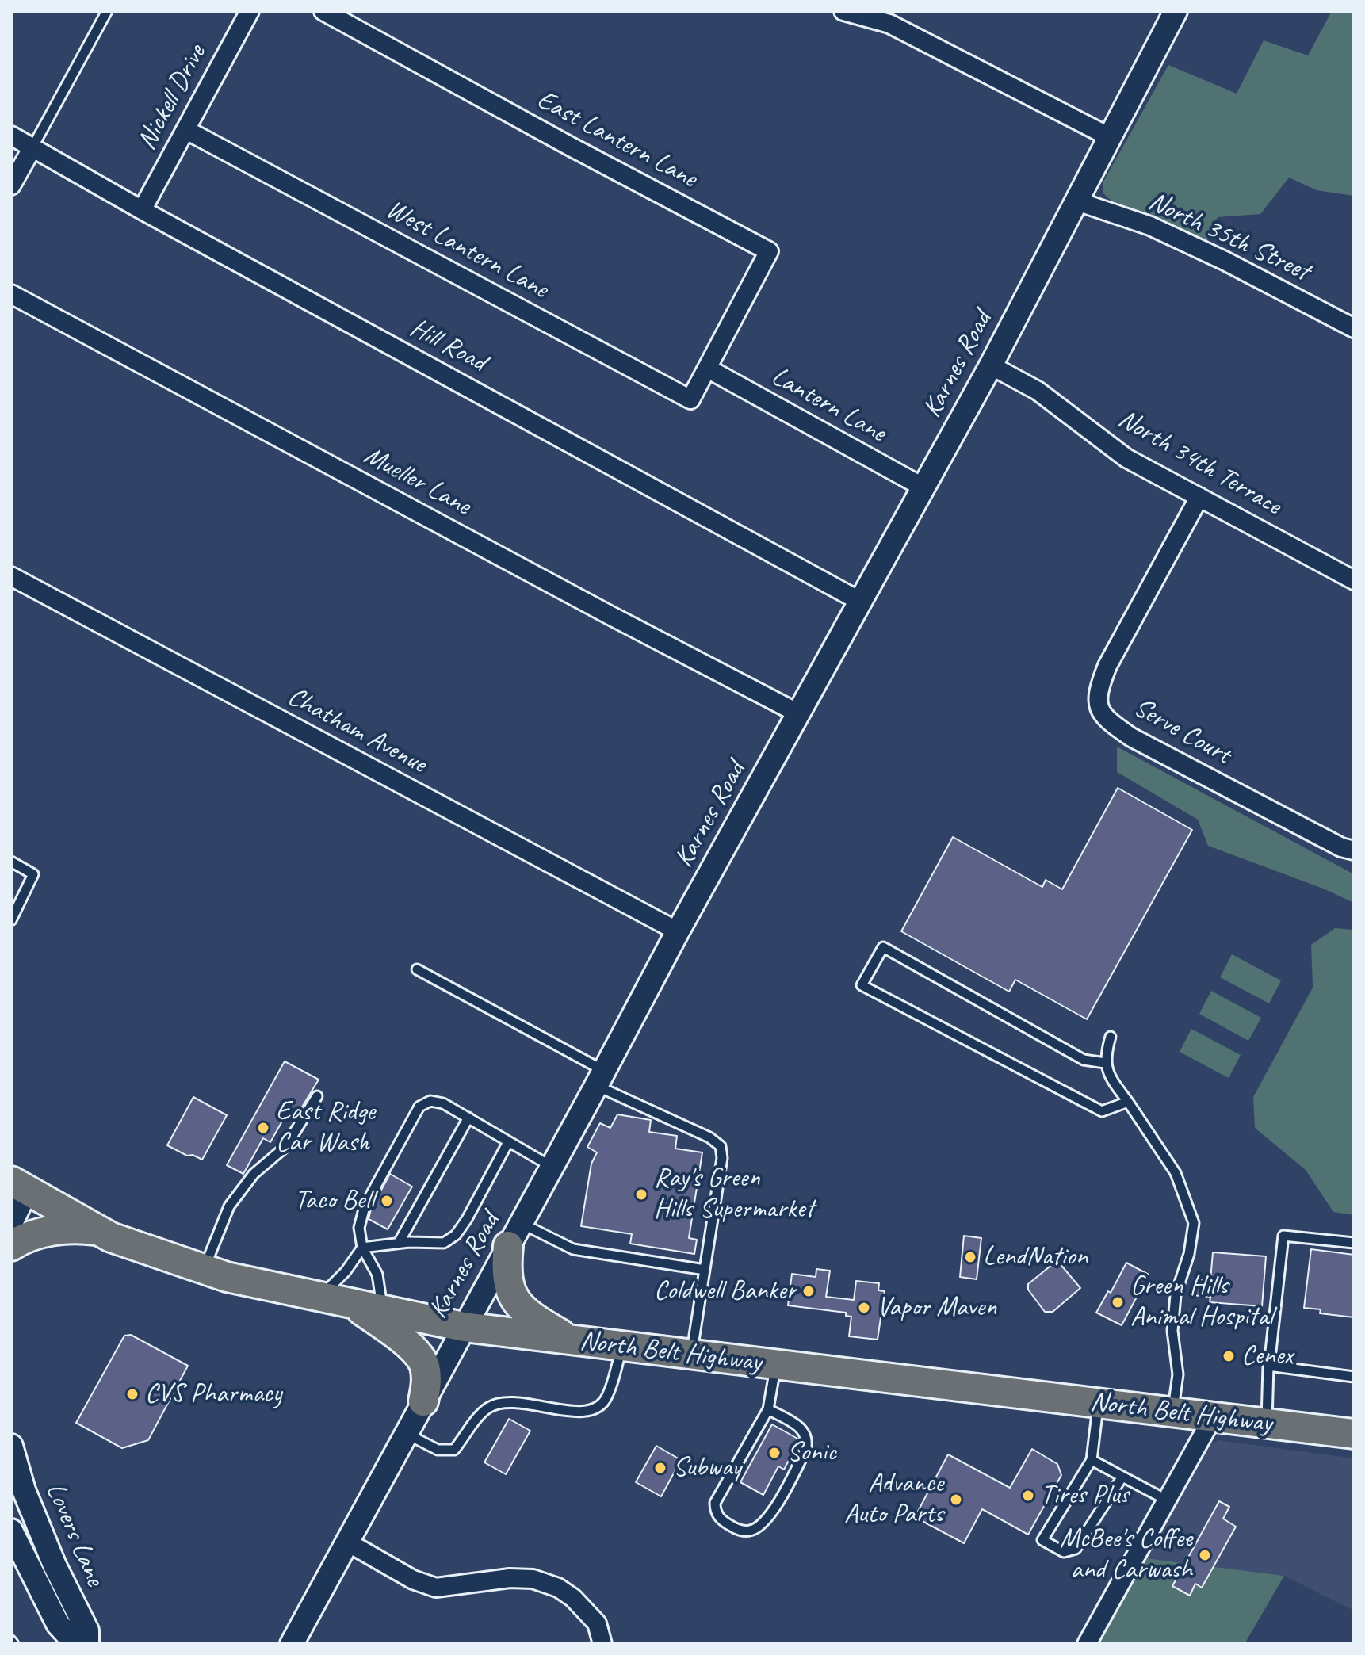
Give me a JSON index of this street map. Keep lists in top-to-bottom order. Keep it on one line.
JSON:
{"streets":{"main road":["North Belt Highway"],"street":["Nickell Drive","East Lantern Lane","North 35th Street","West Lantern Lane","Hill Road","Karnes Road","Lantern Lane","North 34th Terrace","Mueller Lane","Chatham Avenue","Serve Court","Lovers Lane"]},"crossings":[["Nickell Drive","West Lantern Lane"],["Nickell Drive","Hill Road"],["East Lantern Lane","West Lantern Lane"],["East Lantern Lane","Lantern Lane"],["North 35th Street","Karnes Road"],["West Lantern Lane","Lantern Lane"],["Hill Road","Karnes Road"],["Karnes Road","Lantern Lane"],["Karnes Road","North 34th Terrace"],["Karnes Road","Mueller Lane"],["Karnes Road","Chatham Avenue"],["Karnes Road","North Belt Highway"],["North 34th Terrace","Serve Court"]],"places":["East Ridge Car Wash","Ray's Green Hills Supermarket","Taco Bell","LendNation","Coldwell Banker","Green Hills Animal Hospital","Vapor Maven","Cenex","CVS Pharmacy","Sonic","Subway","Tires Plus","Advance Auto Parts","McBee's Coffee and Carwash"]}
